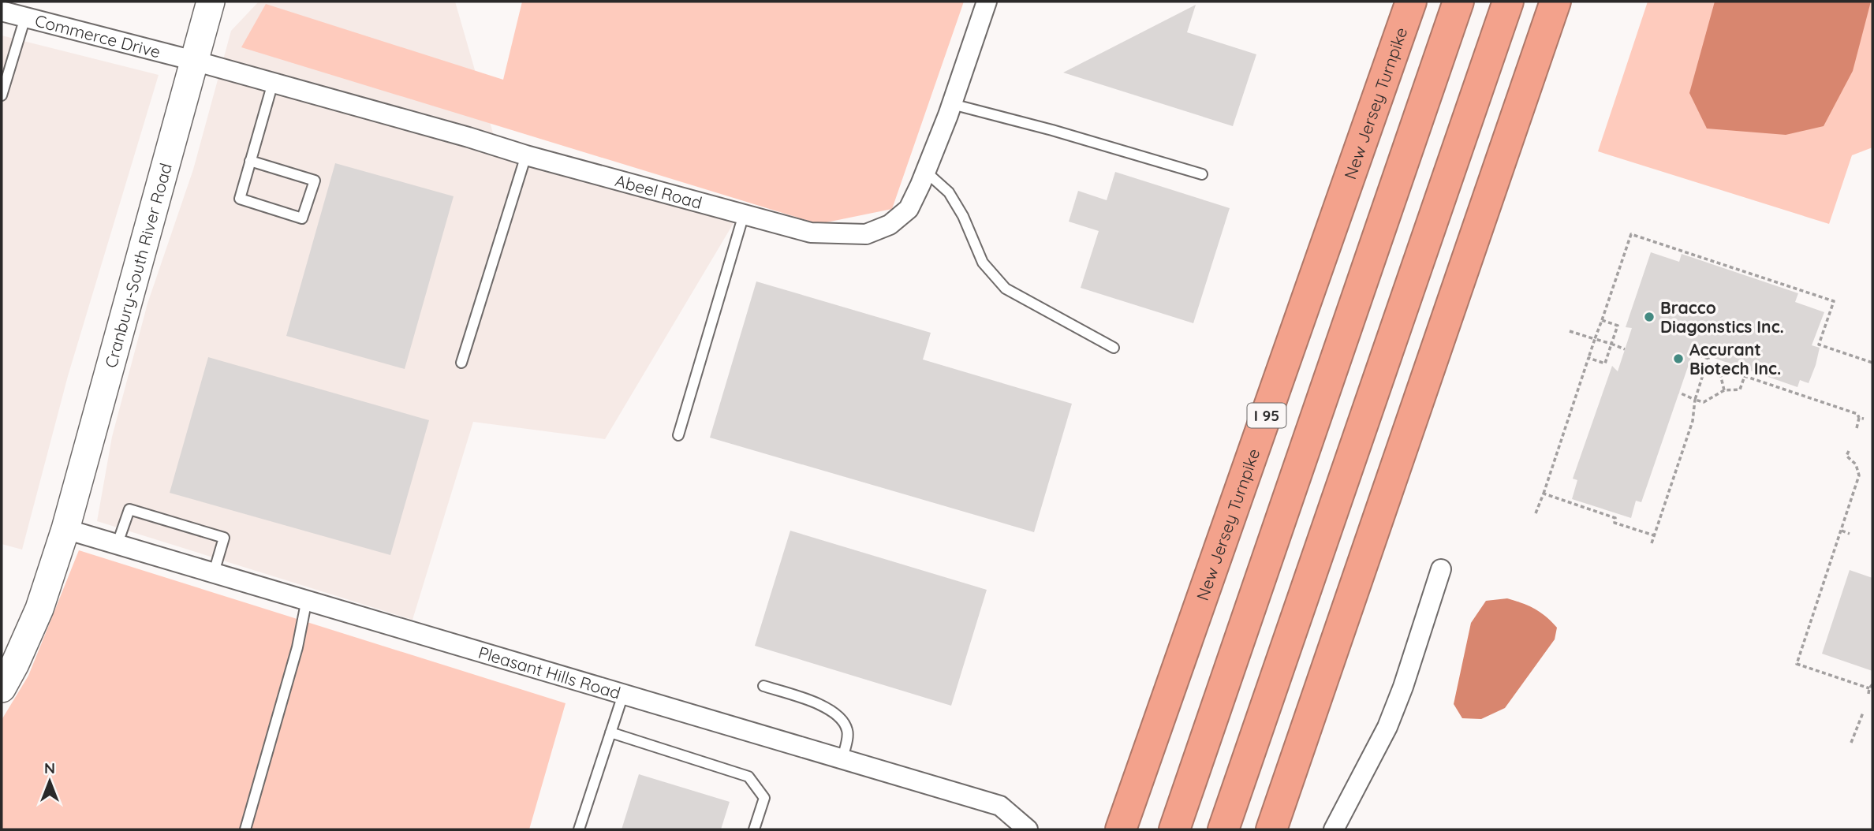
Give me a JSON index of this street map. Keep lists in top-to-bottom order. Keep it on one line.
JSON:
{"streets":{"highway":["New Jersey Turnpike","I 95"],"main road":["Cranbury-South River Road"],"street":["Commerce Drive","Abeel Road","Pleasant Hills Road"]},"crossings":[["Commerce Drive","Abeel Road"],["Commerce Drive","Cranbury-South River Road"],["Abeel Road","Cranbury-South River Road"],["Cranbury-South River Road","Pleasant Hills Road"]],"places":["Bracco Diagonstics Inc.","Accurant Biotech Inc."],"north":"top"}
